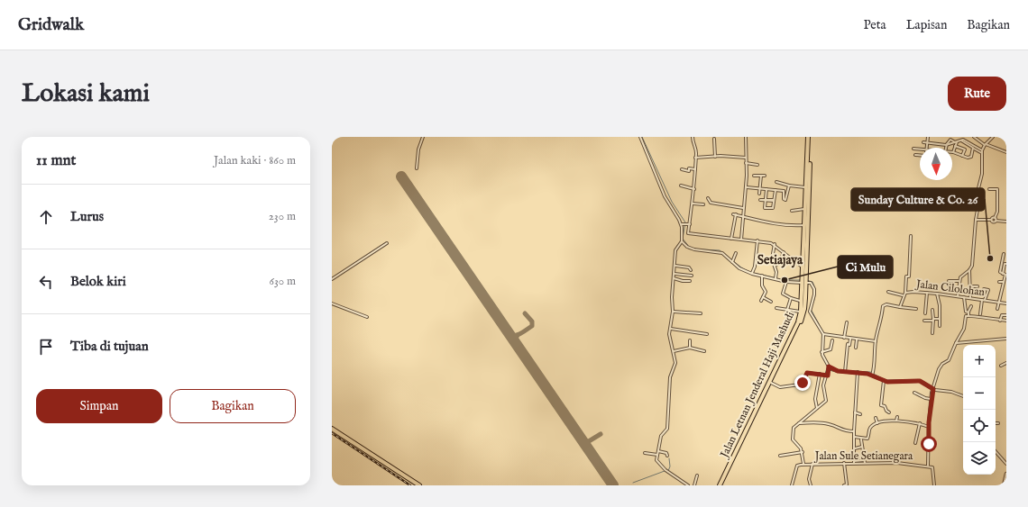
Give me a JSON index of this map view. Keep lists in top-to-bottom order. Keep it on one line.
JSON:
{"streets":{"main road":["Jalan Letnan Jenderal Haji Mashudi"],"street":["Jalan Cilolohan","Jalan Sule Setianegara"]},"districts":["Setiajaya"],"places":["Sunday Culture & Co. 26","Ci Mulu"],"north":"bottom","page":{"header":"Gridwalk","nav":["Peta","Lapisan","Bagikan"],"buttons":["Rute",["Simpan","Bagikan"]],"title":"Lokasi kami","heading":["11 mnt","Jalan kaki · 860 m"],"list":[["Lurus","230 m"],["Belok kiri","630 m"],"Tiba di tujuan"],"map_buttons":["+","−"]}}
